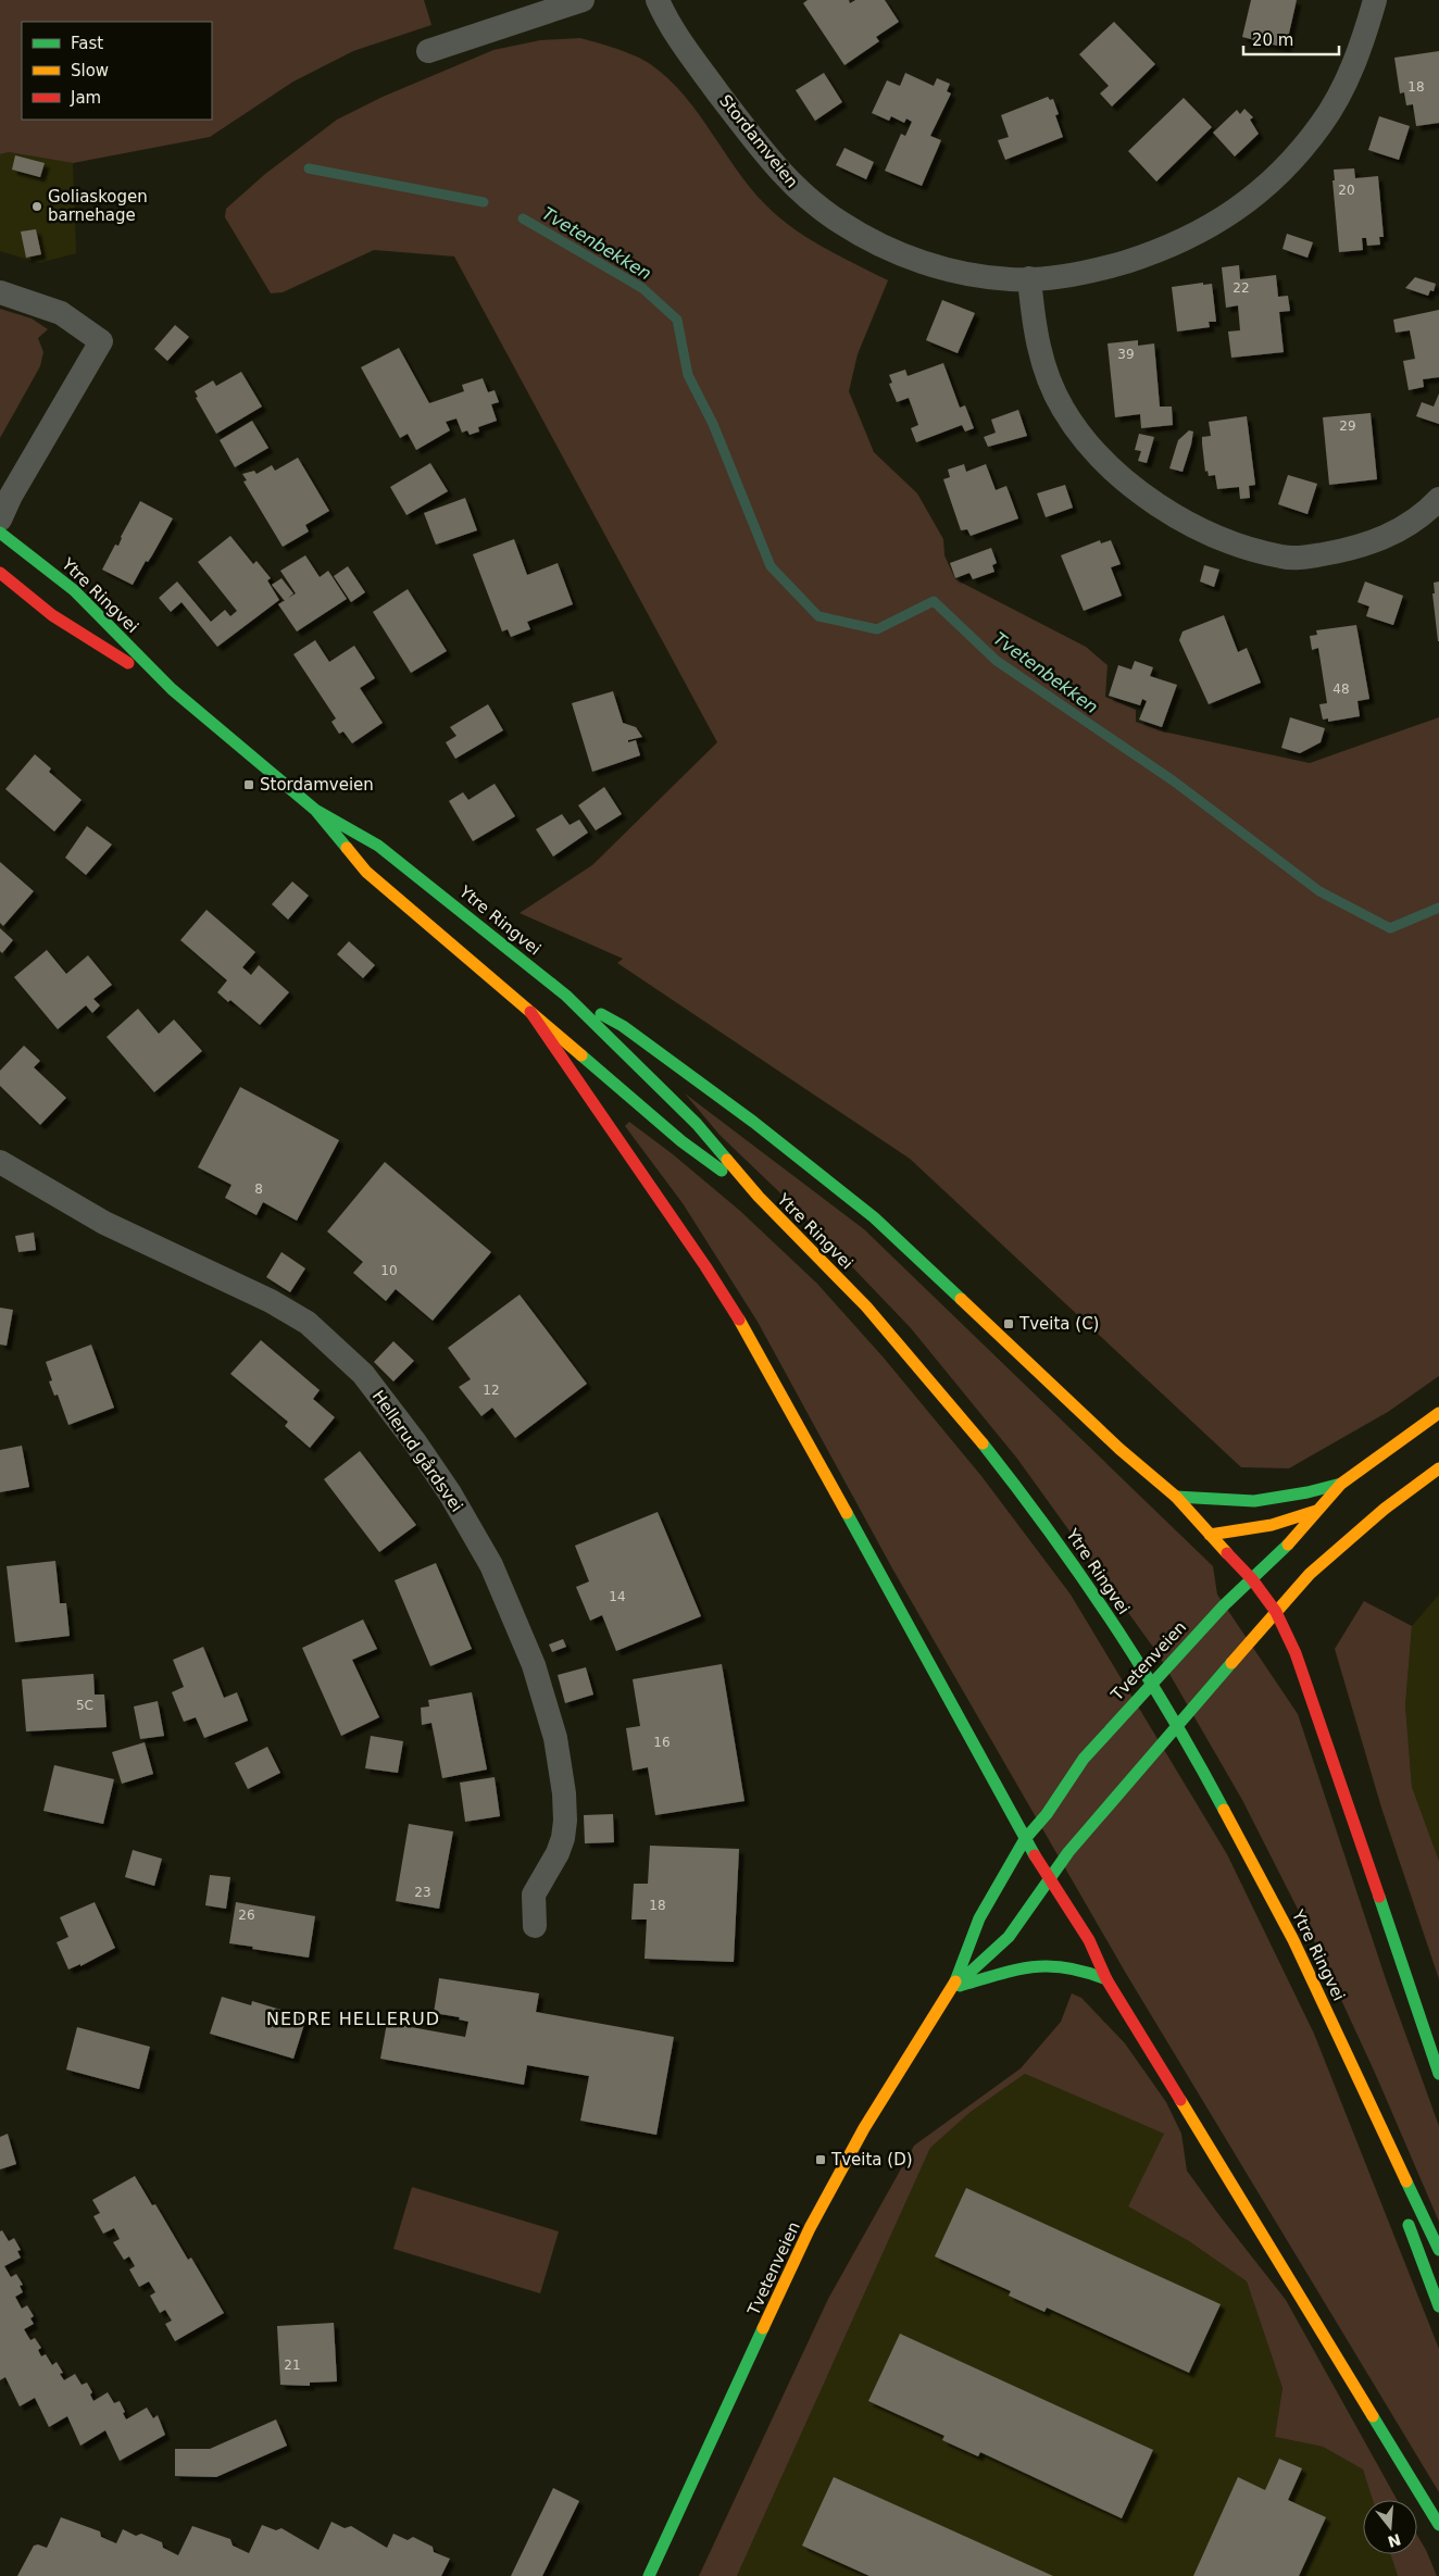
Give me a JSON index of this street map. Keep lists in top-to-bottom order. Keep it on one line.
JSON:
{"streets":{"main road":["Ytre Ringvei","Tvetenveien"],"street":["Stordamveien","Hellerud gårdsvei"]},"districts":["NEDRE HELLERUD"],"water":["Tvetenbekken"],"places":{"other":["Goliaskogen barnehage"],"transit":["Stordamveien","Tveita (C)","Tveita (D)"]},"house_numbers":["18","20","22","39","29","48","8","10","12","14","5C","16","23","18","26","21"],"legend":["Fast","Slow","Jam"],"scale_bar":"20 m","north":"bottom"}
